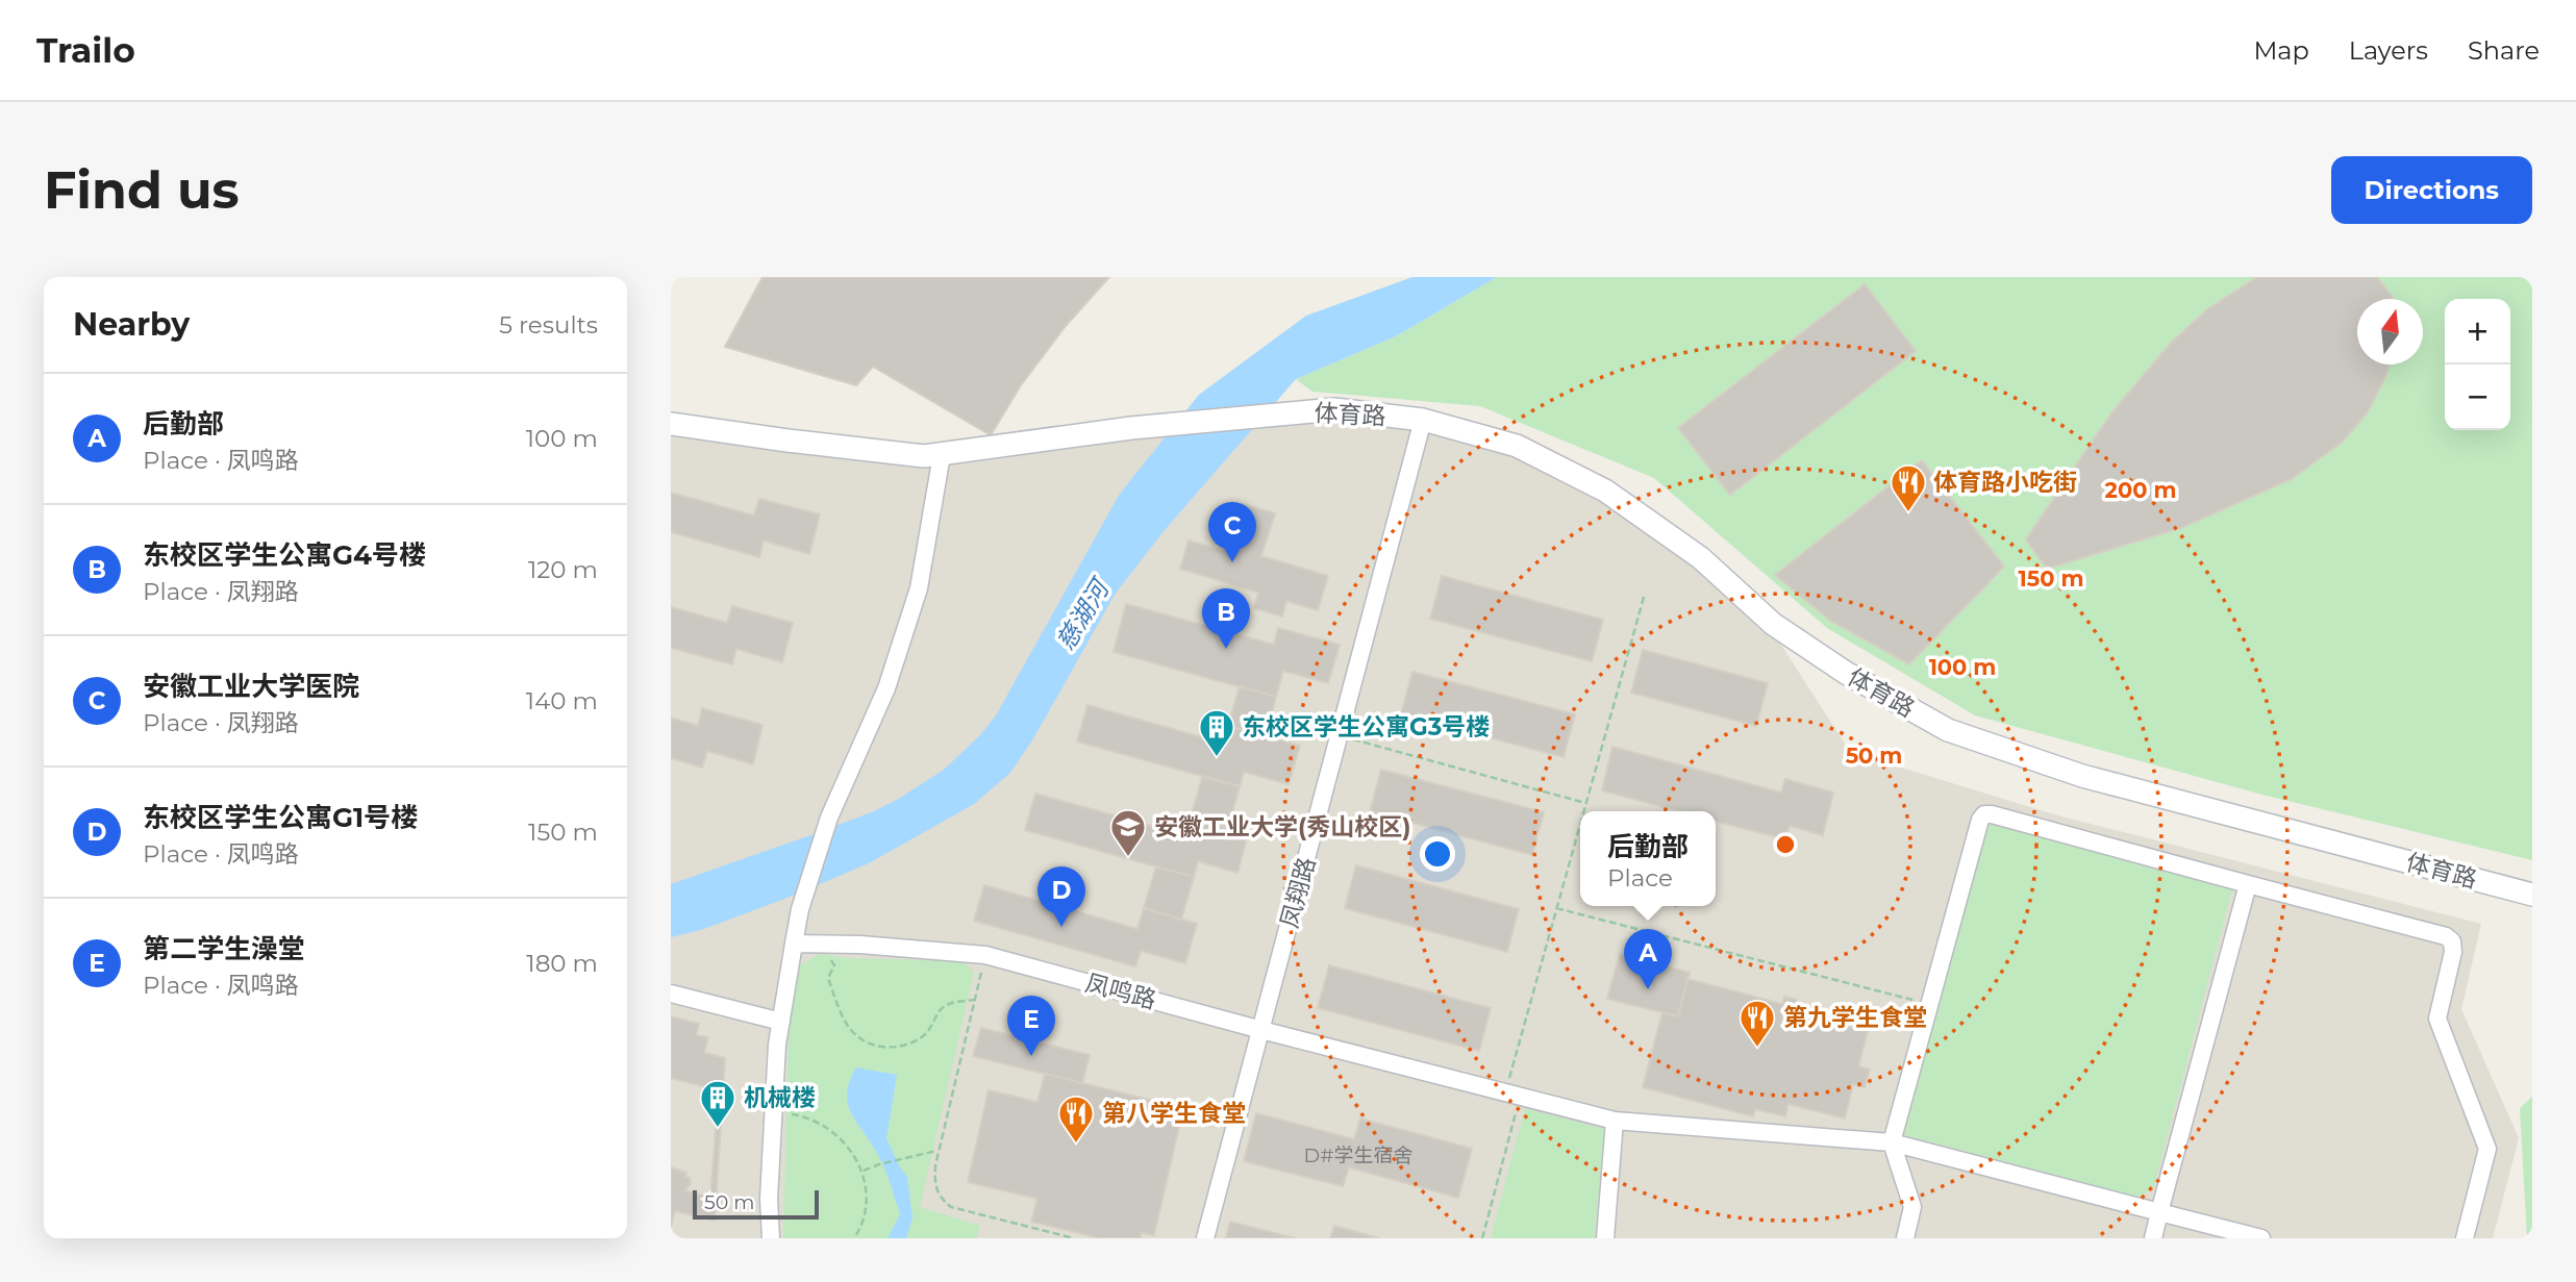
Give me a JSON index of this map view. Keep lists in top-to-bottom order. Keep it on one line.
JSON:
{"streets":{"street":["体育路","凤翔路","凤鸣路"]},"crossings":[["体育路","凤翔路"],["凤翔路","凤鸣路"]],"water":["慈湖河"],"places":{"restaurant":["体育路小吃街","第九学生食堂","第八学生食堂"],"building":["东校区学生公寓G3号楼","机械楼"],"school or university":["安徽工业大学(秀山校区)"]},"house_numbers":["D#学生宿舍"],"scale_bar":"50 m","north":"top","page":{"header":"Trailo","nav":["Map","Layers","Share"],"buttons":"Directions","title":"Find us","heading":["Nearby","5 results"],"map_buttons":["+","−"],"list":[{"mark":"A","name":"后勤部","note":"Place · 凤鸣路","value":"100 m"},{"mark":"B","name":"东校区学生公寓G4号楼","note":"Place · 凤翔路","value":"120 m"},{"mark":"C","name":"安徽工业大学医院","note":"Place · 凤翔路","value":"140 m"},{"mark":"D","name":"东校区学生公寓G1号楼","note":"Place · 凤鸣路","value":"150 m"},{"mark":"E","name":"第二学生澡堂","note":"Place · 凤鸣路","value":"180 m"}],"pins":["C","B","D","A","E"],"popup":["后勤部","Place"],"scale":"50 m"},"rings":["200 m","150 m","100 m","50 m"]}
